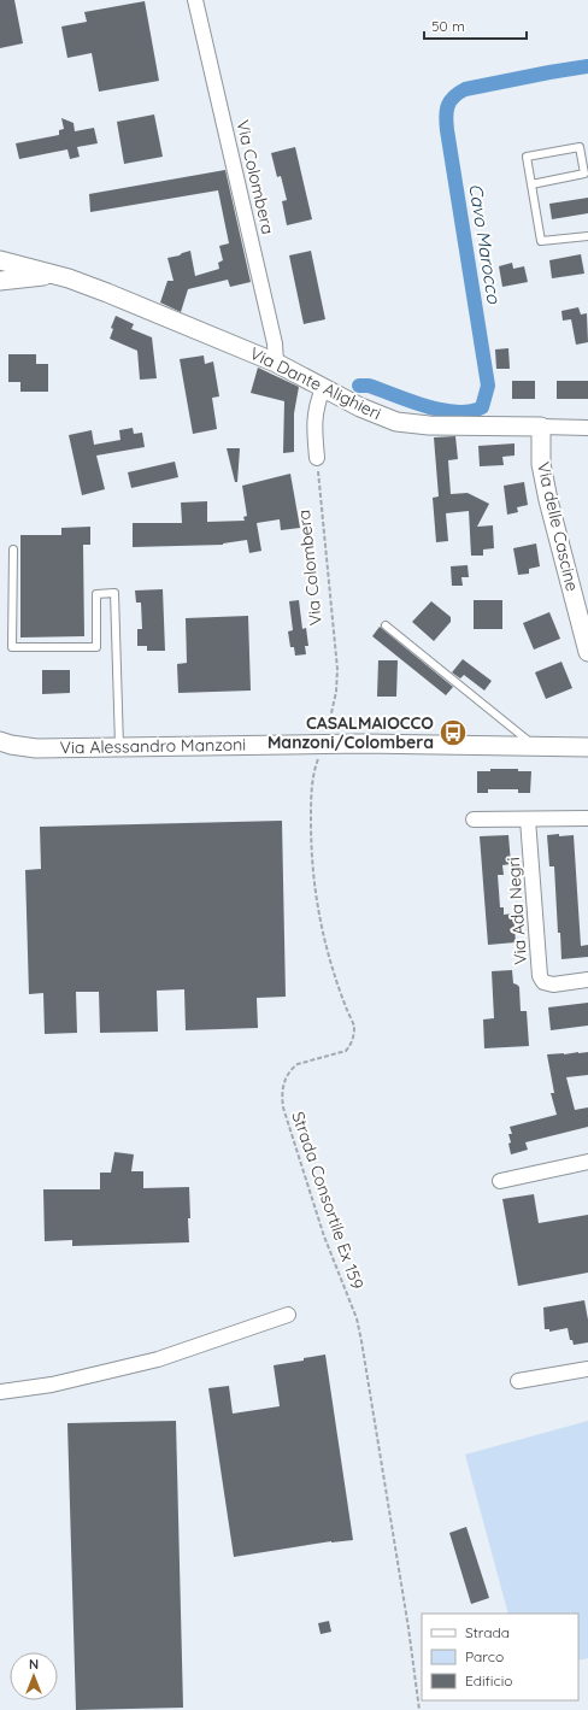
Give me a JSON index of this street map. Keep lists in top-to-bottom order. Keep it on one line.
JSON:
{"streets":{"street":["Via Colombera","Via Dante Alighieri","Via delle Cascine","Via Alessandro Manzoni","Via Ada Negri"],"path":["Strada Consortile Ex 159"]},"crossings":[["Via Colombera","Via Dante Alighieri"],["Via Colombera","Via Alessandro Manzoni"],["Via Colombera","Strada Consortile Ex 159"],["Via Dante Alighieri","Via delle Cascine"],["Via Alessandro Manzoni","Strada Consortile Ex 159"]],"water":["Cavo Marocco"],"places":{"bus stop":["CASALMAIOCCO Manzoni/Colombera"]},"legend":["Strada","Parco","Edificio"],"scale_bar":"50 m","north":"top"}
